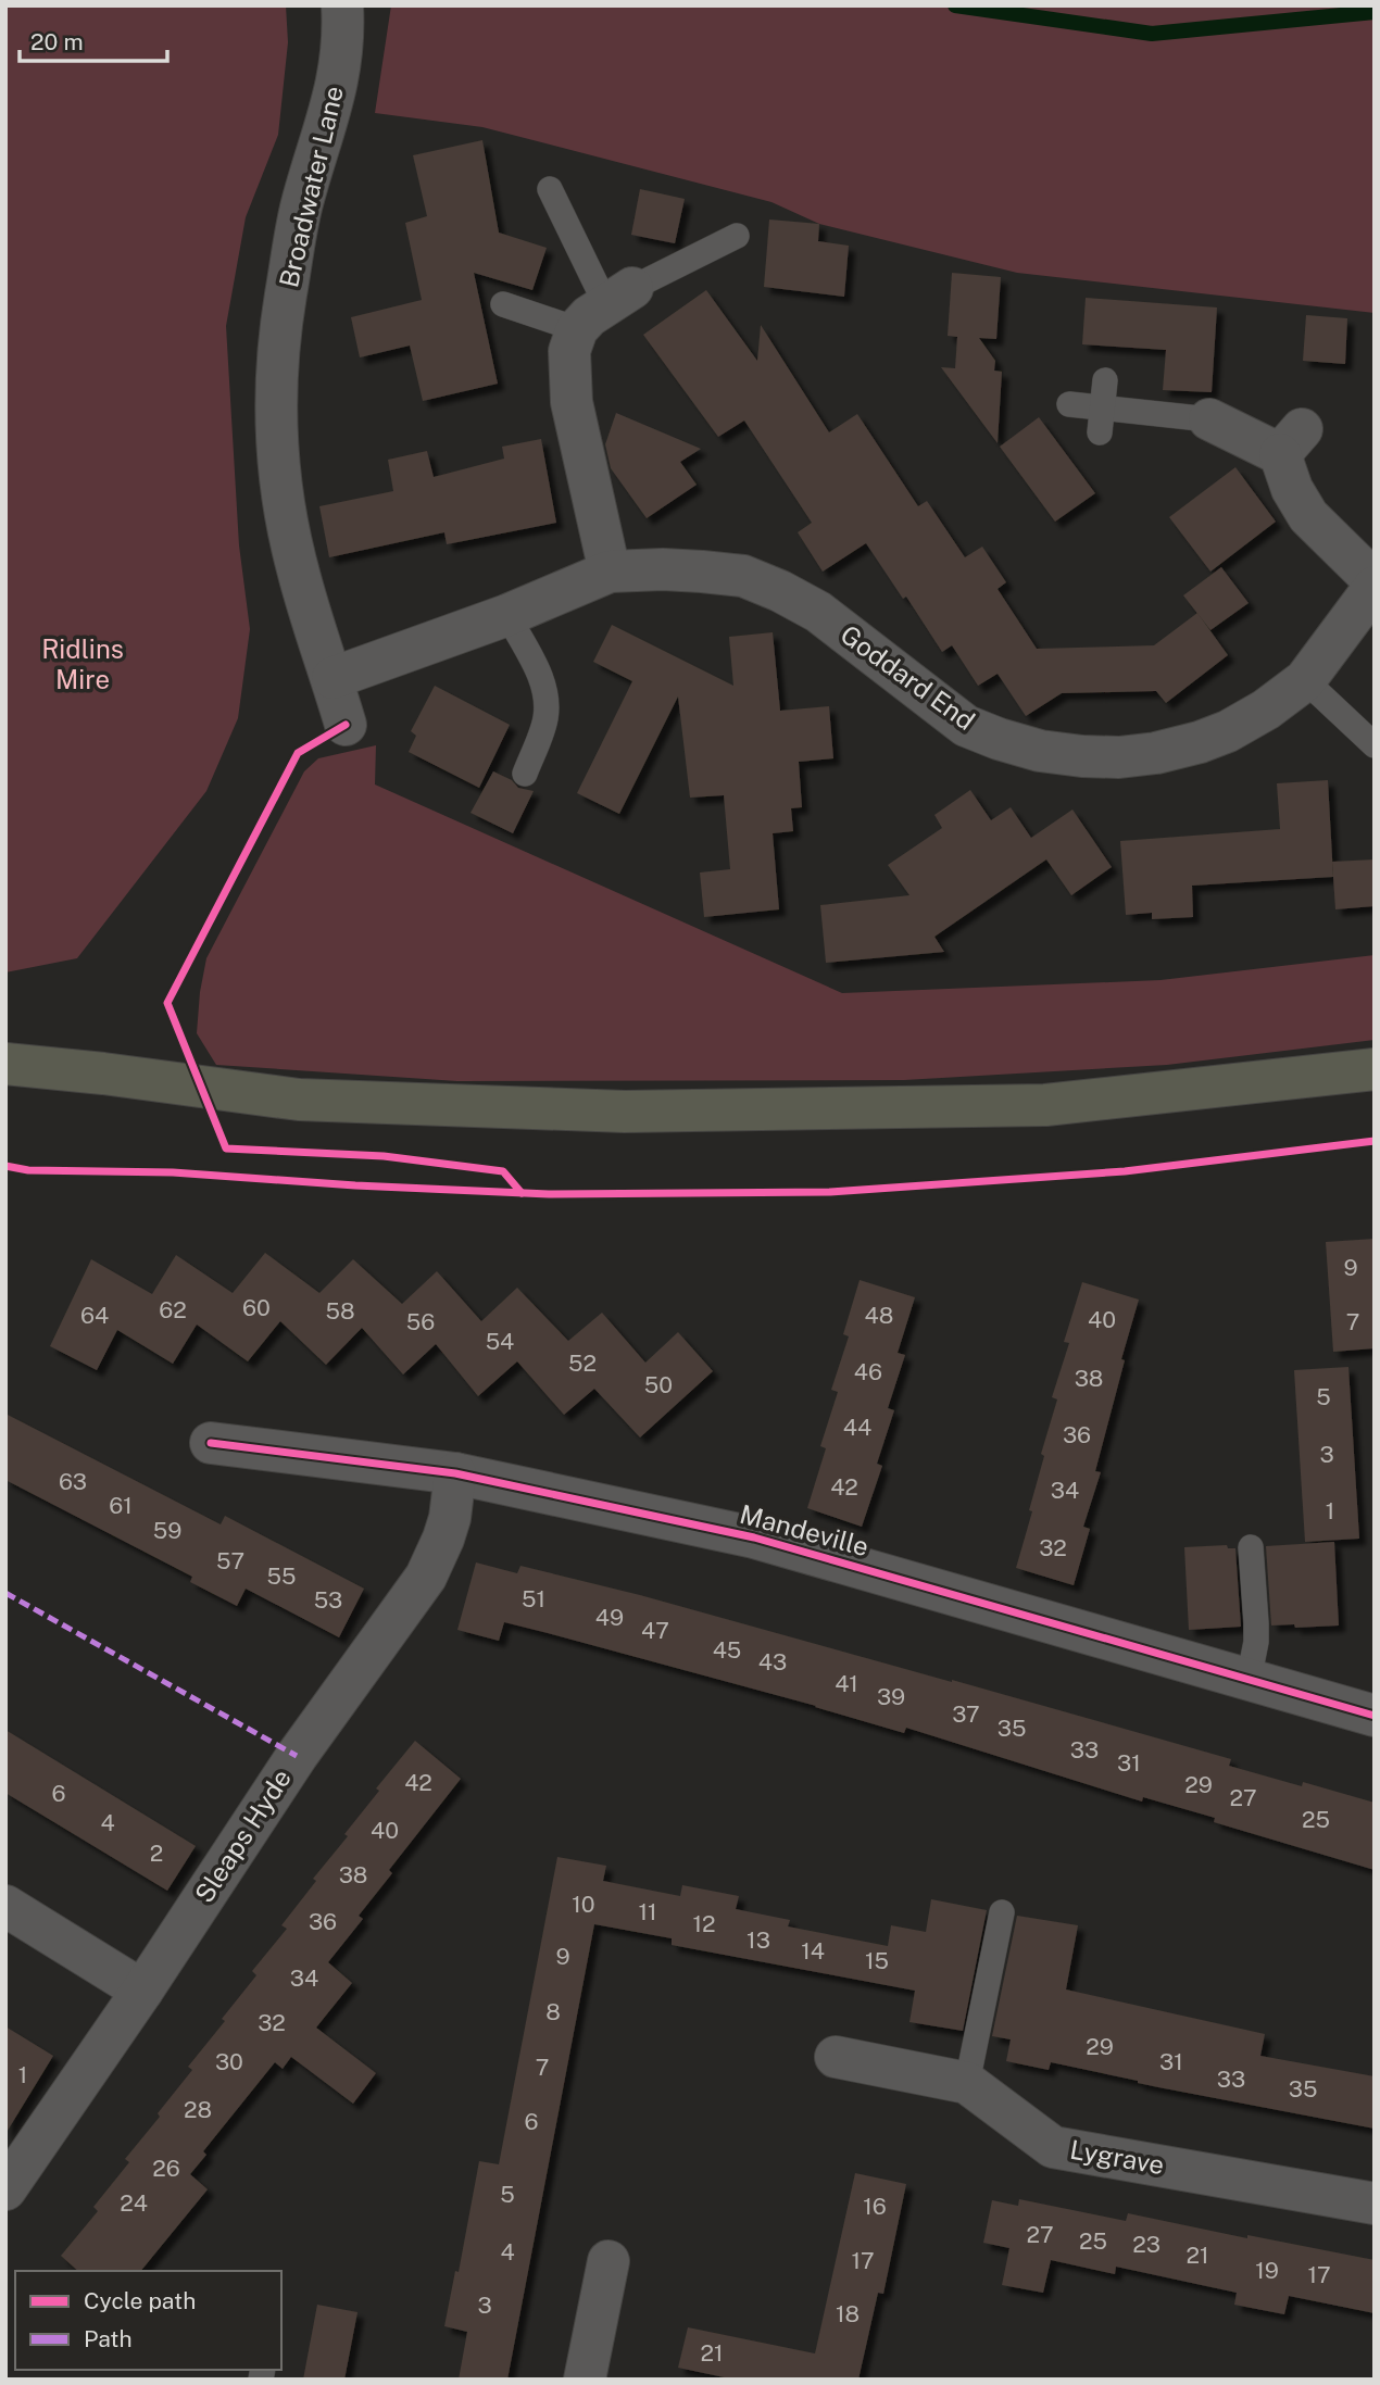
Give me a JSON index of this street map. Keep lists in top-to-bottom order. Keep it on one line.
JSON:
{"streets":{"street":["Broadwater Lane","Goddard End","Mandeville","Sleaps Hyde","Lygrave"]},"crossings":[["Broadwater Lane","Goddard End"],["Mandeville","Sleaps Hyde"]],"parks":["Ridlins Mire"],"house_numbers":["9","60","62","58","64","48","40","56","7","54","52","46","38","50","5","44","36","3","63","42","34","61","1","59","32","57","55","51","53","49","47","45","43","41","39","37","35","33","31","42","29","6","27","25","4","40","2","38","10","11","36","12","13","14","9","15","34","8","32","29","30","31","7","1","33","35","28","6","26","5","24","16","27","25","23","4","21","17","19","17","3","18","21"],"legend":["Cycle path","Path"],"scale_bar":"20 m"}
